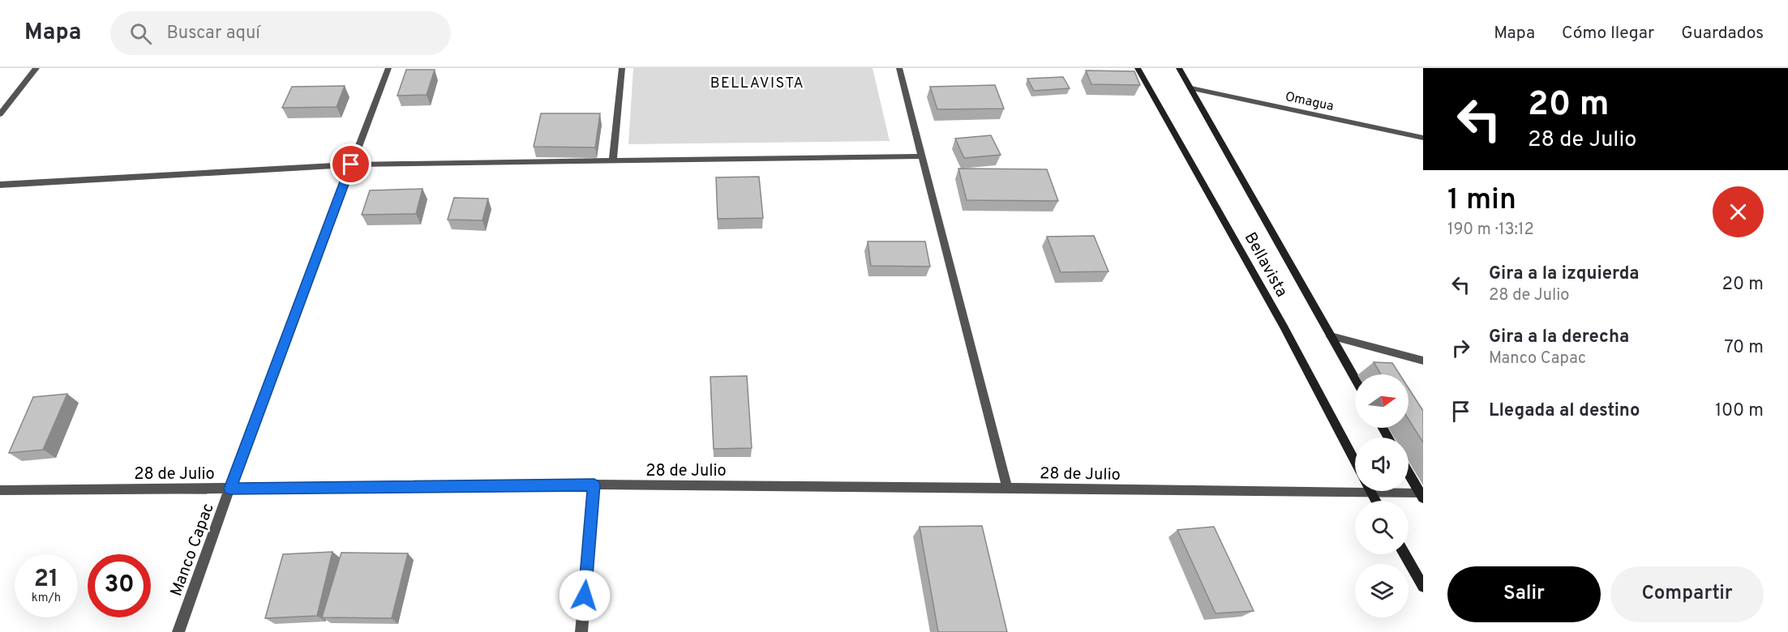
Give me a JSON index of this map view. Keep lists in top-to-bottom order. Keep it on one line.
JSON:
{"streets":{"street":["Omagua","Bellavista","28 de Julio","Manco Capac"]},"crossings":[["Omagua","Bellavista"],["28 de Julio","Manco Capac"]],"districts":["BELLAVISTA"],"north":"right","page":{"header":"Mapa","search":"Buscar aquí","nav":["Mapa","Cómo llegar","Guardados"],"turn":["20 m","28 de Julio"],"heading":["1 min","190 m · 13:12"],"list":[{"name":"Gira a la izquierda","note":"28 de Julio","value":"20 m"},{"name":"Gira a la derecha","note":"Manco Capac","value":"70 m"},{"name":"Llegada al destino","value":"100 m"}],"speed":"21 km/h","limit":"30","buttons":["Salir","Compartir"]}}
